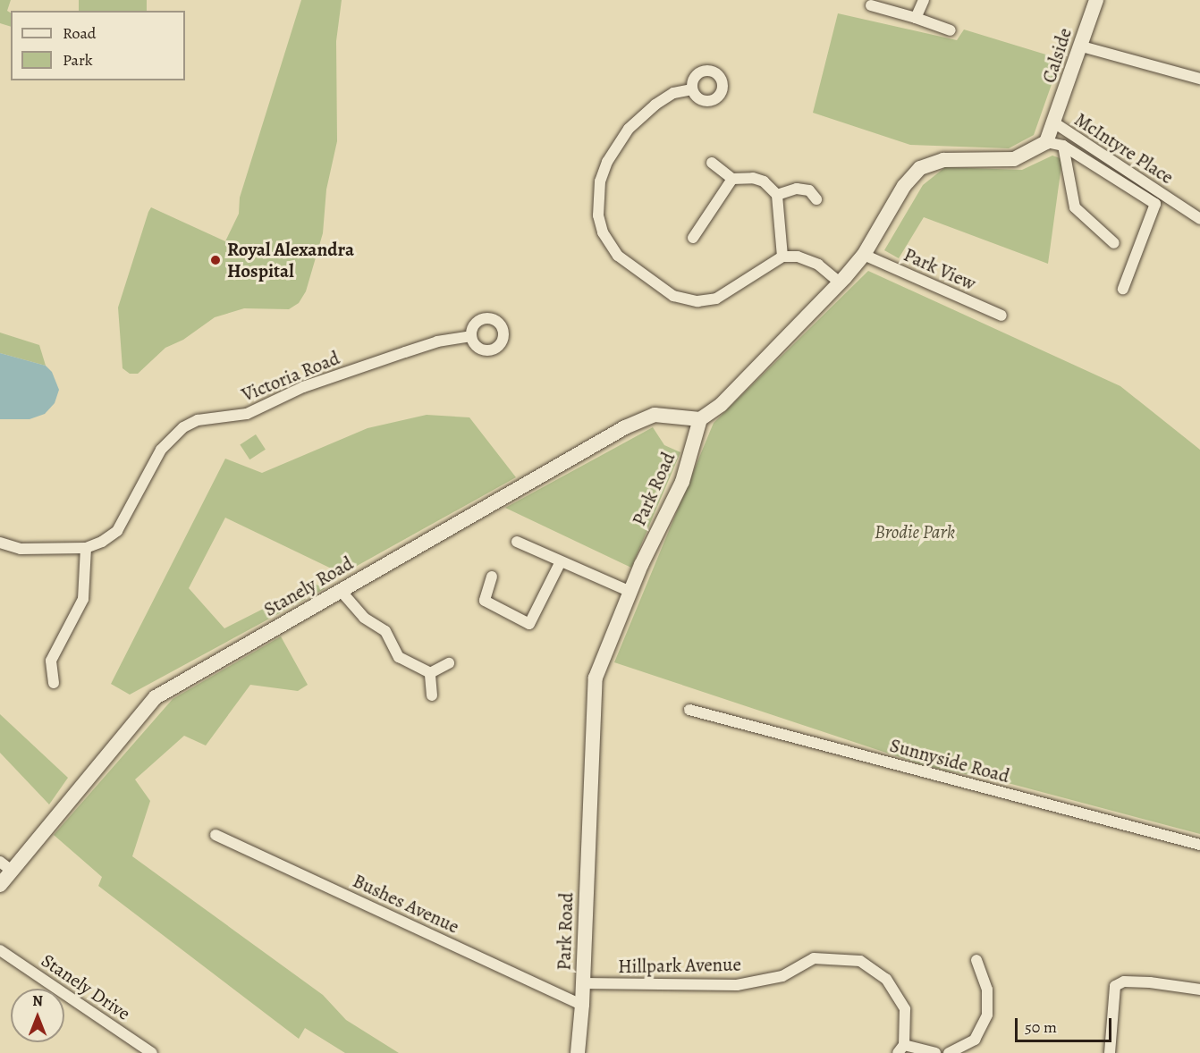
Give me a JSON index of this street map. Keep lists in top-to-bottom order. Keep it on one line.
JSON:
{"streets":{"street":["Calside","McIntyre Place","Park View","Victoria Road","Park Road","Stanely Road","Sunnyside Road","Bushes Avenue","Hillpark Avenue","Stanely Drive"]},"crossings":[["Calside","McIntyre Place"],["Park Road","Stanely Road"],["Park Road","Bushes Avenue"],["Park Road","Hillpark Avenue"]],"parks":["Brodie Park"],"places":["Royal Alexandra Hospital"],"legend":["Road","Park"],"scale_bar":"50 m","north":"top"}
